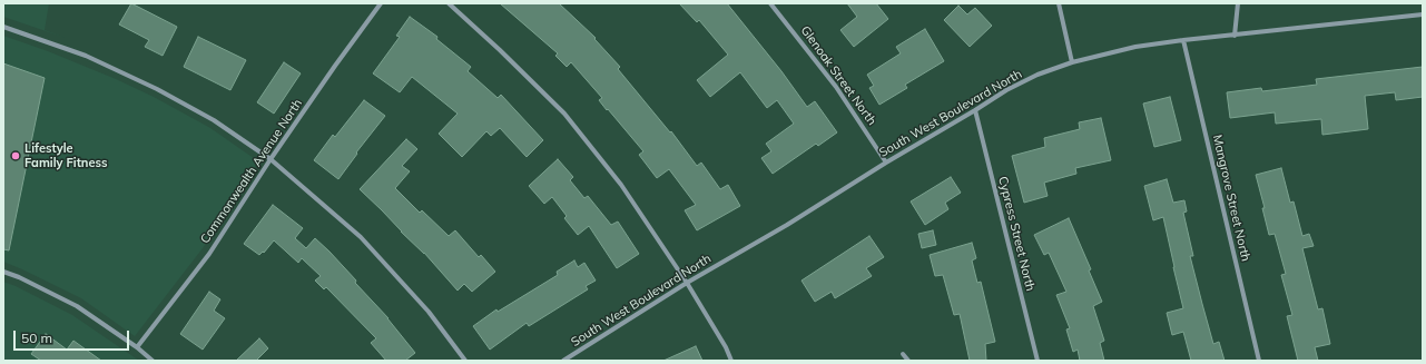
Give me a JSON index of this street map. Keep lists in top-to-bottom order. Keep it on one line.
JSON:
{"streets":{"street":["Glenoak Street North","South West Boulevard North","Commonwealth Avenue North","Mangrove Street North","Cypress Street North"]},"crossings":[["Glenoak Street North","South West Boulevard North"],["South West Boulevard North","Mangrove Street North"],["South West Boulevard North","Cypress Street North"]],"places":["Lifestyle Family Fitness"],"scale_bar":"50 m"}
